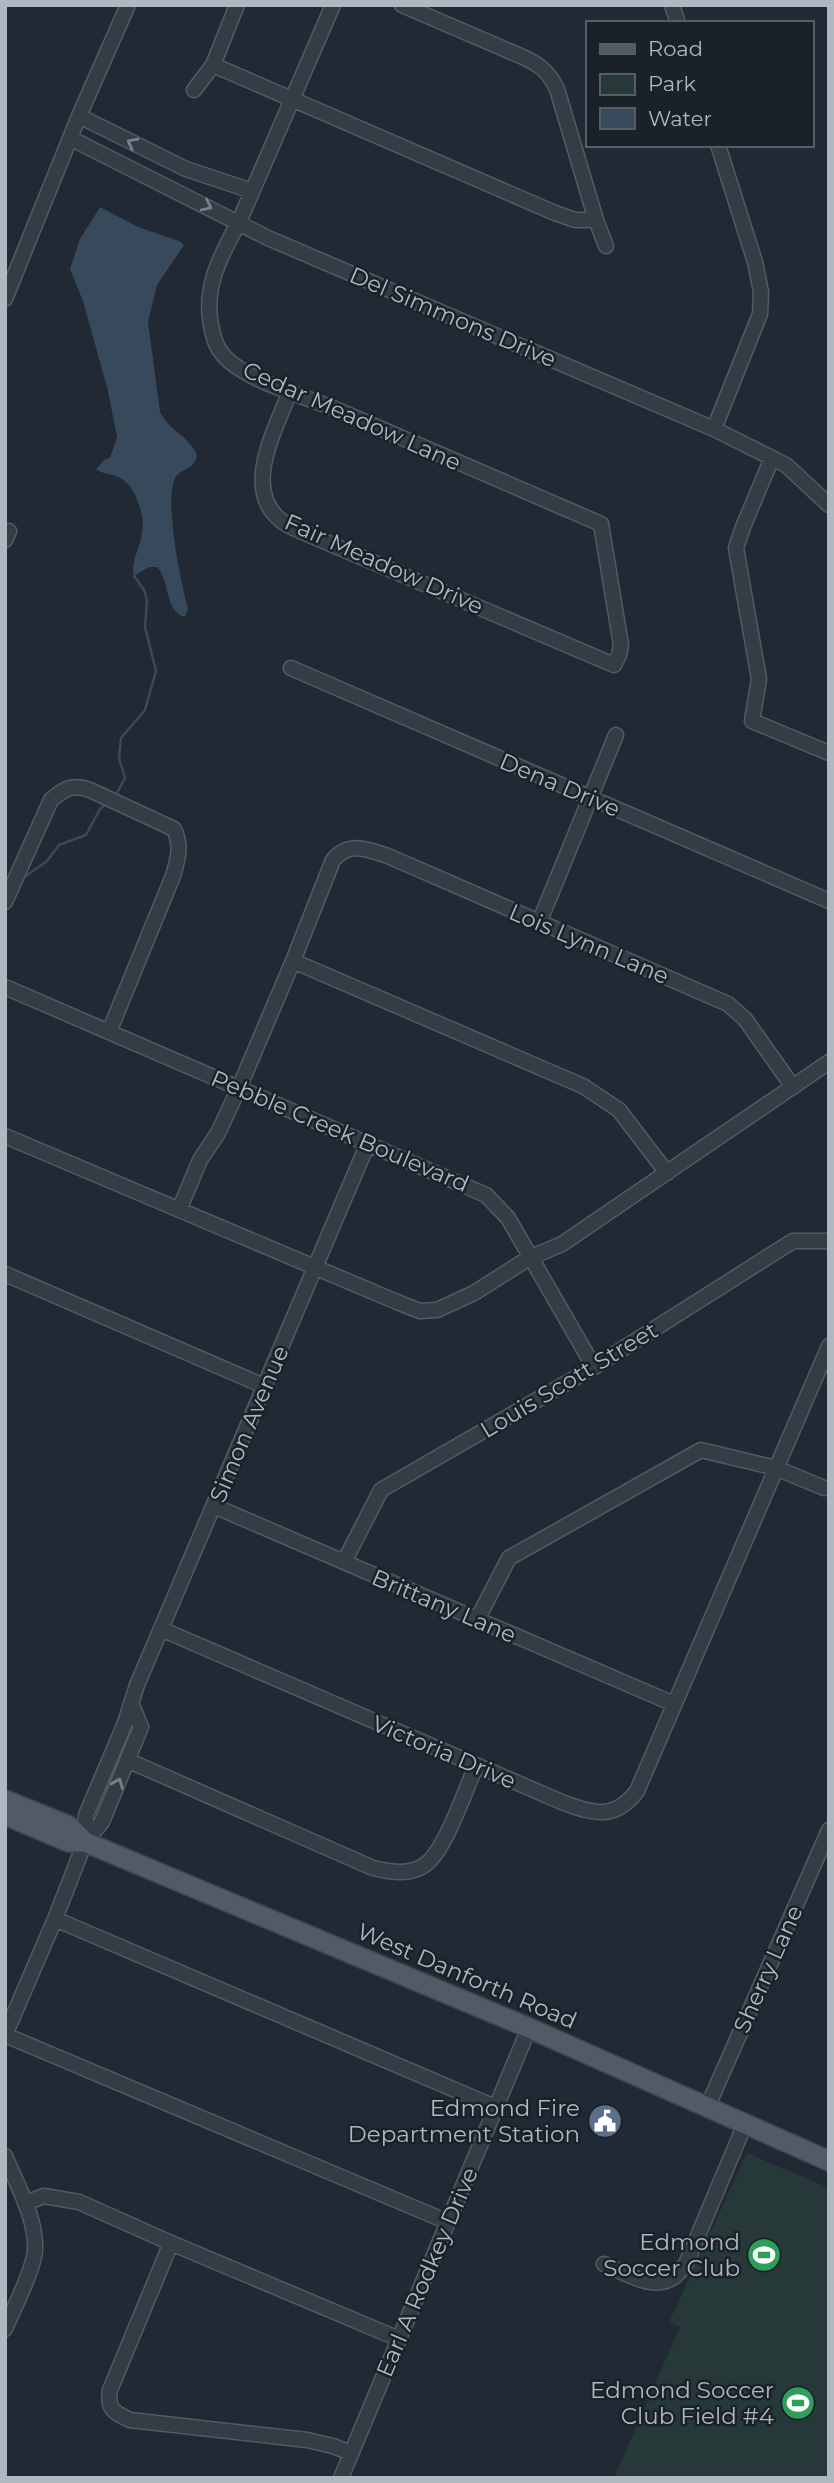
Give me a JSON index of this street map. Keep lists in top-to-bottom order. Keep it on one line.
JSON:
{"streets":{"main road":["West Danforth Road"],"street":["Del Simmons Drive","Cedar Meadow Lane","Fair Meadow Drive","Dena Drive","Lois Lynn Lane","Pebble Creek Boulevard","Louis Scott Street","Simon Avenue","Brittany Lane","Victoria Drive","Sherry Lane","Earl A Rodkey Drive"]},"crossings":[["Del Simmons Drive","Cedar Meadow Lane"],["Cedar Meadow Lane","Fair Meadow Drive"],["Pebble Creek Boulevard","Louis Scott Street"],["Pebble Creek Boulevard","Simon Avenue"],["Louis Scott Street","Brittany Lane"],["Simon Avenue","Brittany Lane"],["Simon Avenue","Victoria Drive"],["Simon Avenue","West Danforth Road"],["Brittany Lane","Victoria Drive"],["Sherry Lane","West Danforth Road"],["West Danforth Road","Earl A Rodkey Drive"]],"places":{"public building":["Edmond Fire Department Station"],"sports":["Edmond Soccer Club","Edmond Soccer Club Field #4"]},"legend":["Road","Park","Water"]}
